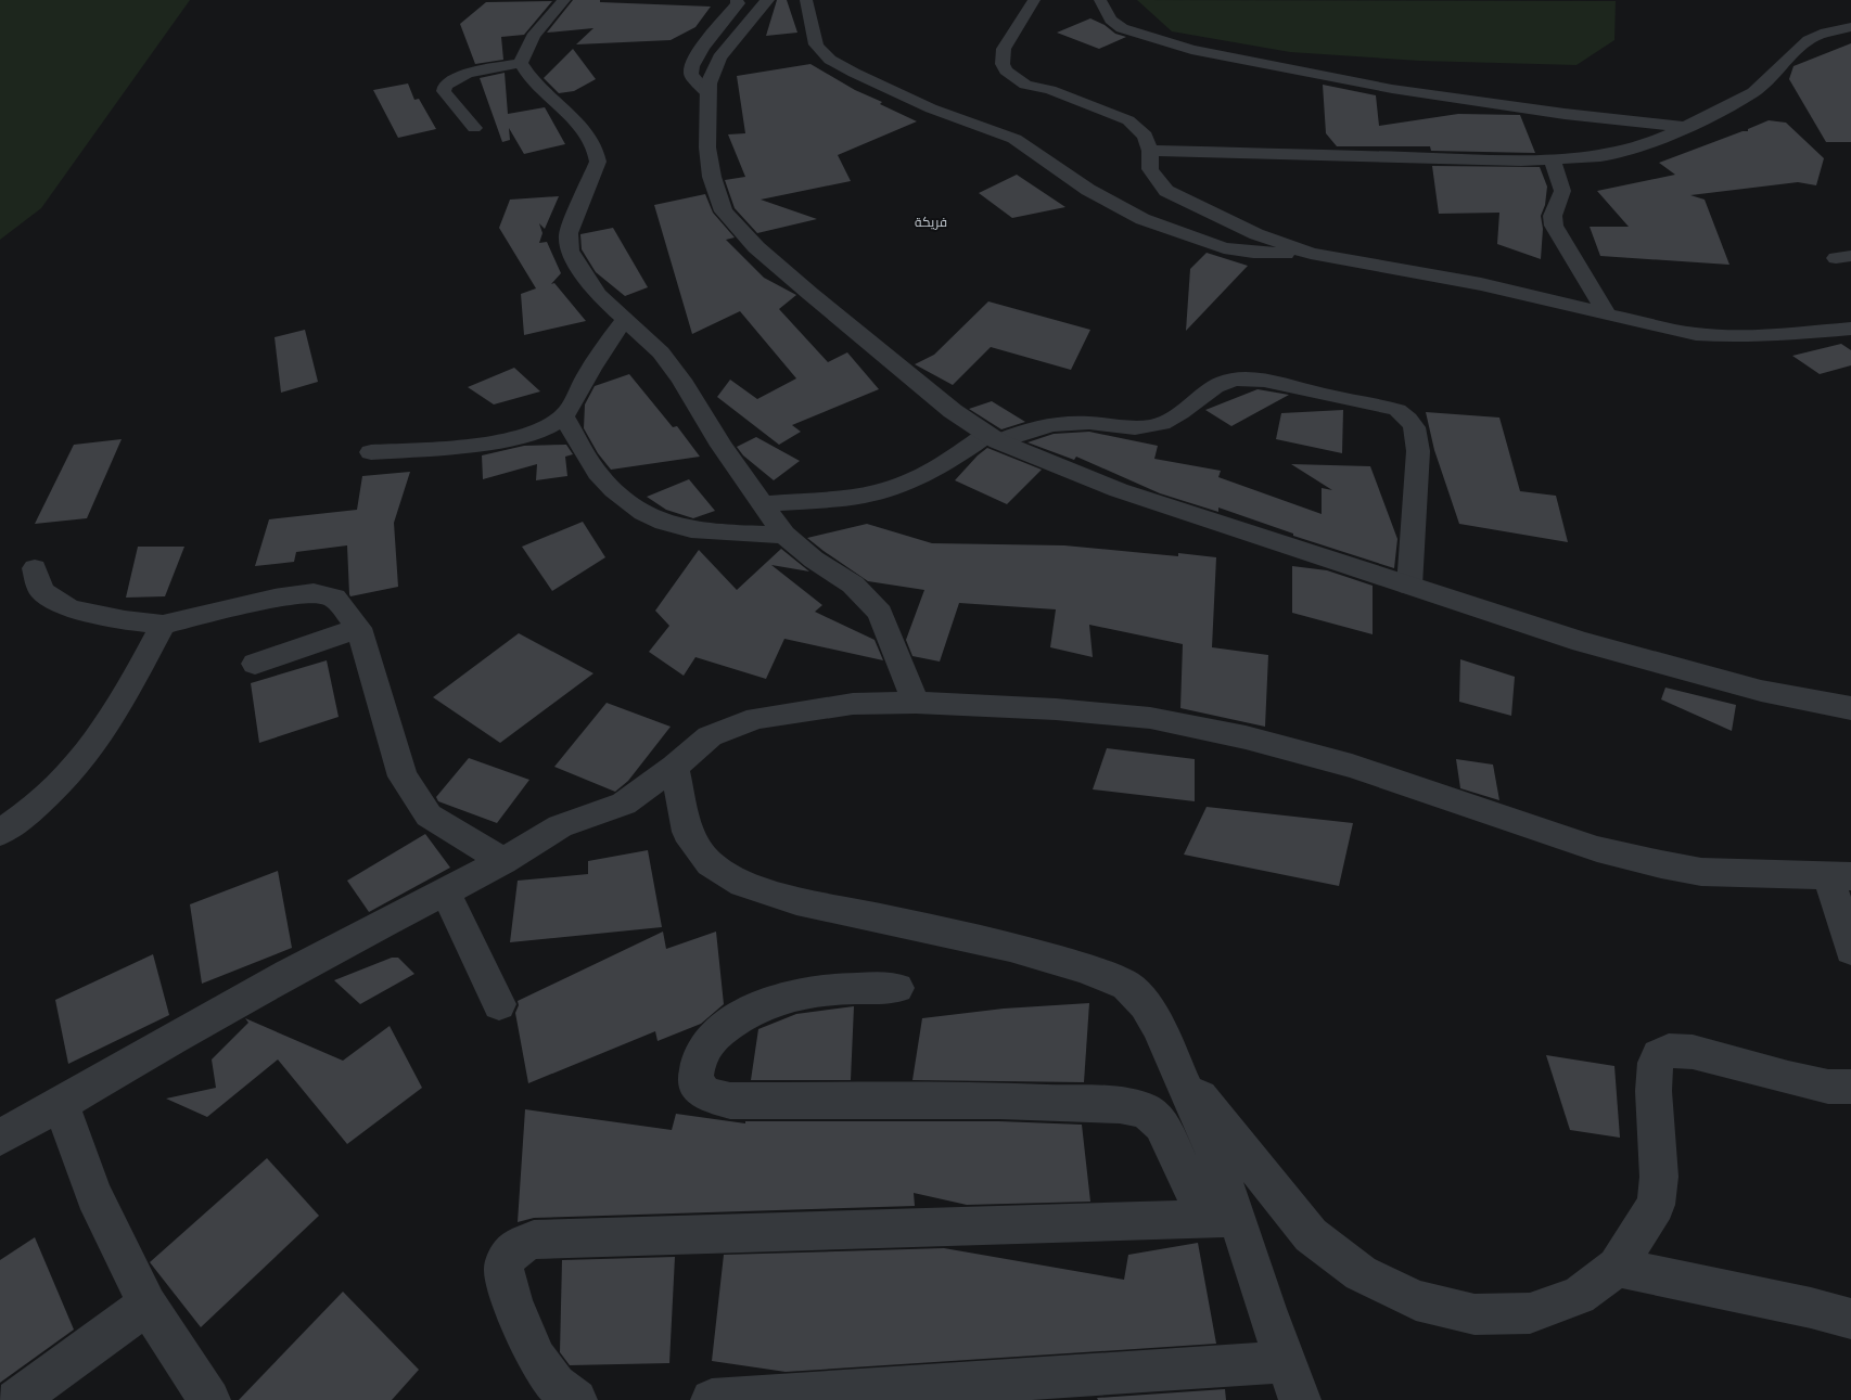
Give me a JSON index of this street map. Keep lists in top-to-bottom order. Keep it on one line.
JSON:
{"districts":["فريكة"]}
